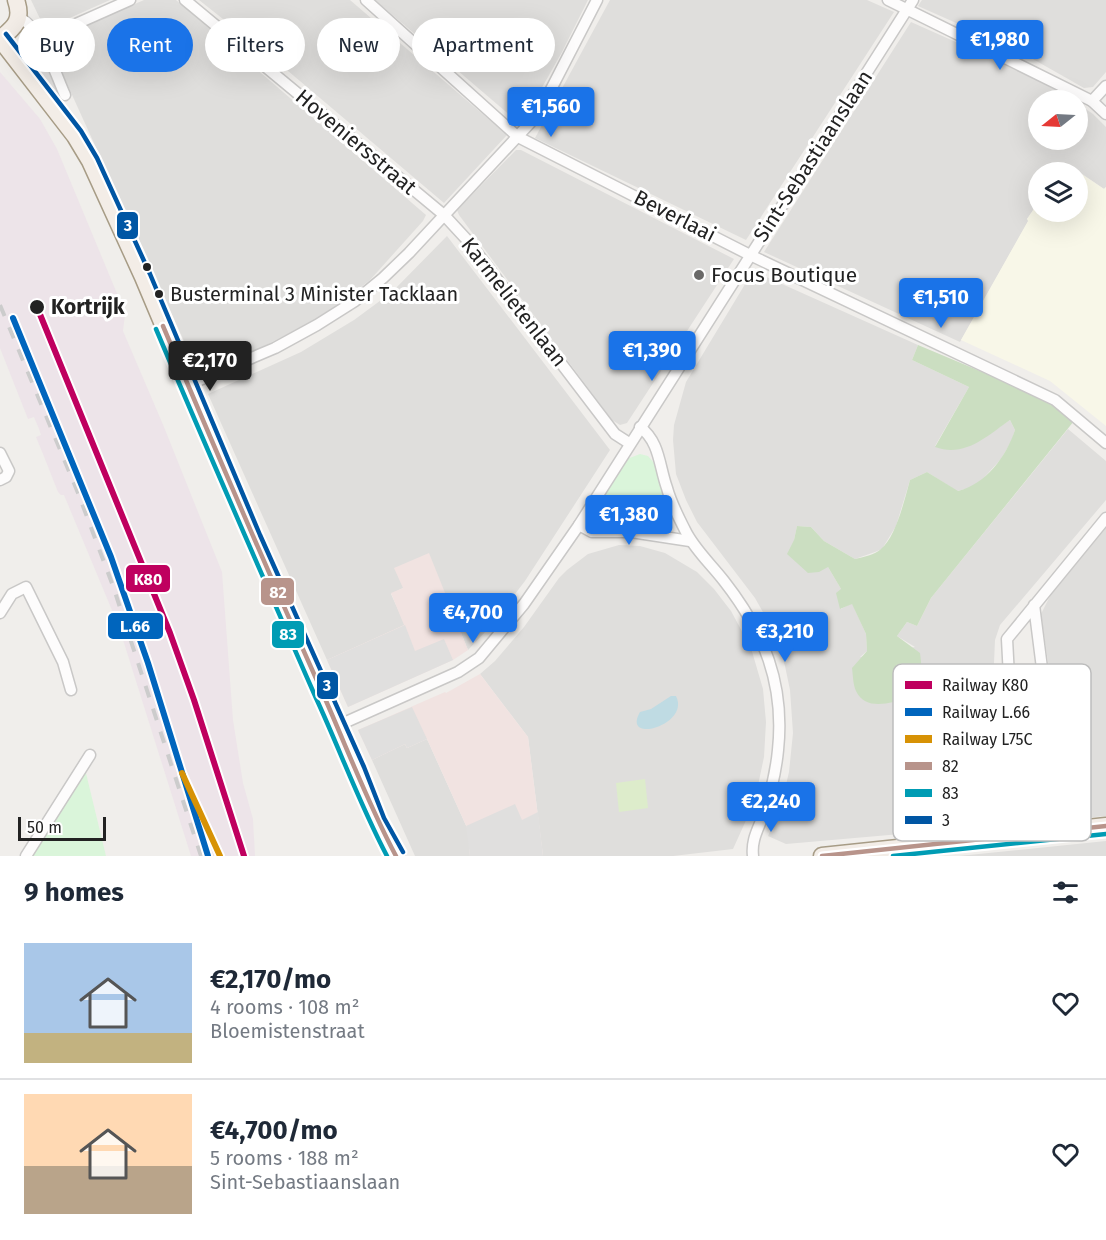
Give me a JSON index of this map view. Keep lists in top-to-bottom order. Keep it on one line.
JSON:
{"streets":{"street":["Hoveniersstraat","Sint-Sebastiaanslaan","Beverlaai","Karmelietenlaan"]},"crossings":[["Hoveniersstraat","Karmelietenlaan"],["Sint-Sebastiaanslaan","Beverlaai"],["Sint-Sebastiaanslaan","Karmelietenlaan"]],"places":["Focus Boutique","Busterminal 3 Minister Tacklaan","Kortrijk"],"lines":["transit line 3","rail line K80","rail line L.66","transit line 82","transit line 83","rail line L75C"],"legend":["Railway K80","Railway L.66","Railway L75C","82","83","3"],"scale_bar":"50 m","north":"left","page":{"chip":["Buy","Rent","Filters","New","Apartment"],"price":["€1,980","€1,560","€1,510","€1,390","€2,170","€1,380","€4,700","€3,210","€2,240"],"scale":"50 m","heading":"9 homes","list":[{"name":"€2,170/mo","note":"4 rooms · 108 m² · Bloemistenstraat"},{"name":"€4,700/mo","note":"5 rooms · 188 m² · Sint-Sebastiaanslaan"}]}}
